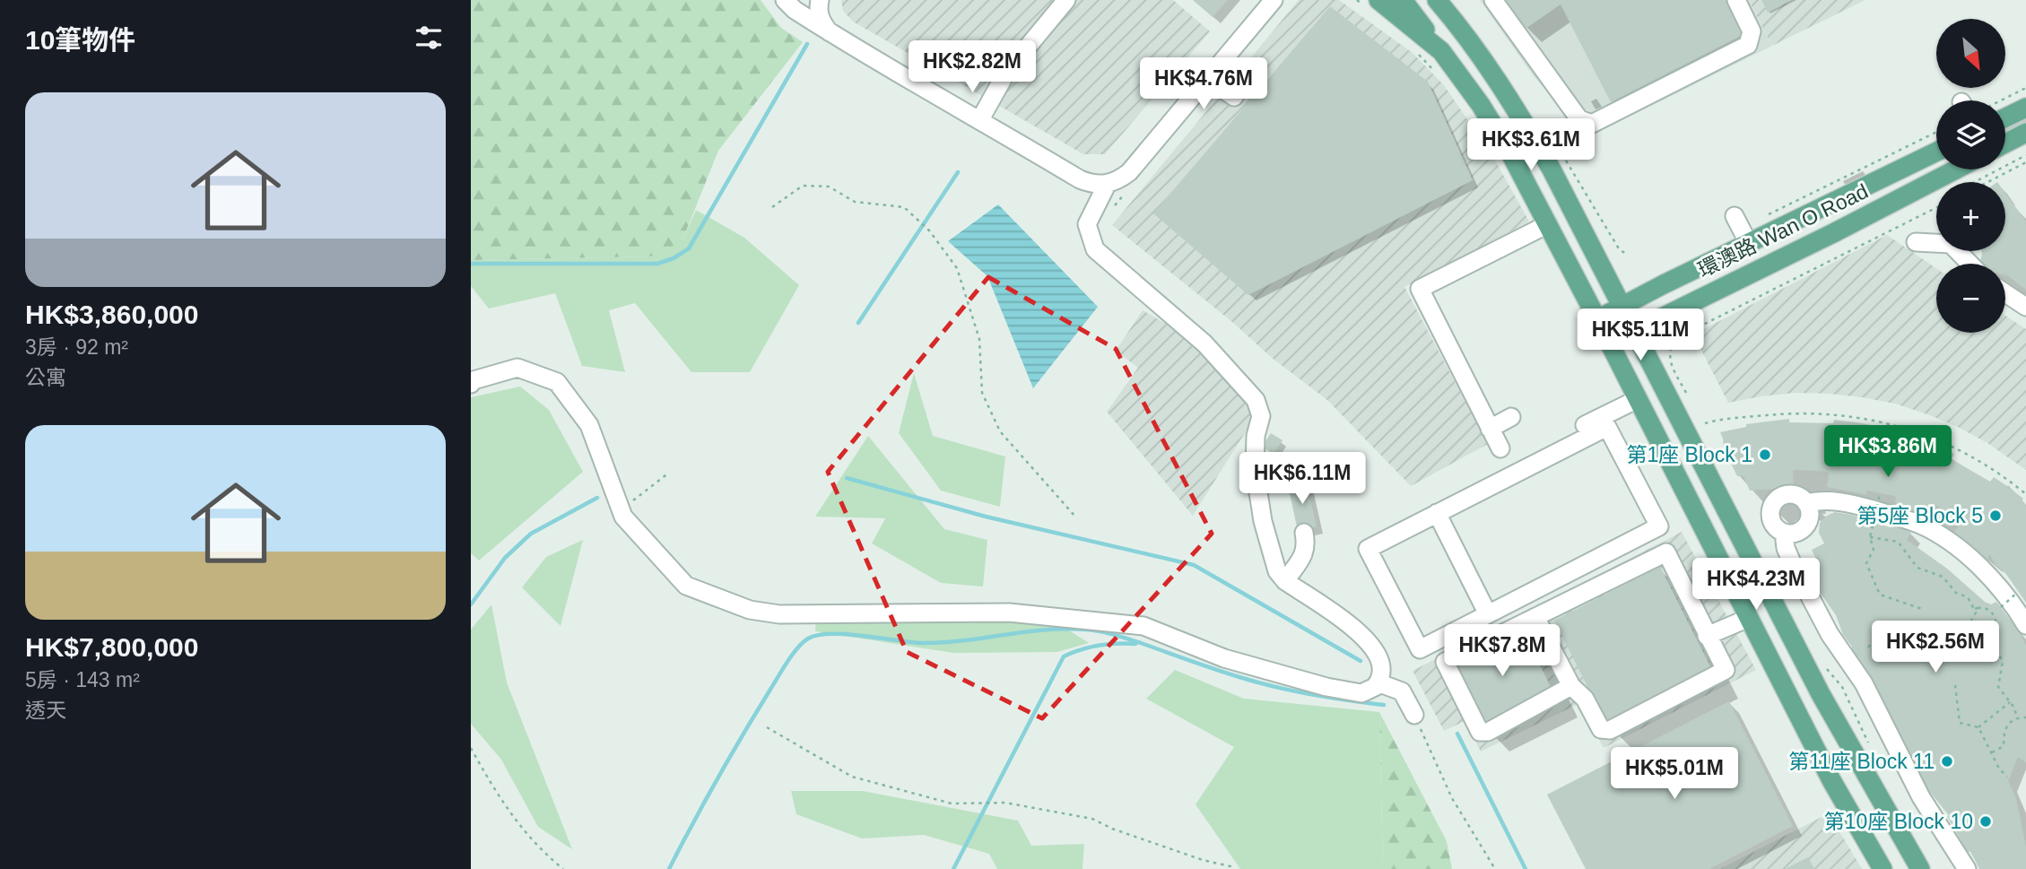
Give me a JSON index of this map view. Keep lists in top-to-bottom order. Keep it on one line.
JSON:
{"streets":{"main road":["環澳路 Wan O Road"]},"places":["第1座 Block 1","第5座 Block 5","第11座 Block 11","第10座 Block 10"],"north":"bottom right","page":{"heading":"10筆物件","map_buttons":["+","−"],"price":["HK$2.82M","HK$4.76M","HK$3.61M","HK$5.11M","HK$3.86M","HK$6.11M","HK$4.23M","HK$2.56M","HK$7.8M","HK$5.01M"],"list":[{"name":"HK$3,860,000","note":"3房 · 92 m² · 公寓"},{"name":"HK$7,800,000","note":"5房 · 143 m² · 透天"}]}}
